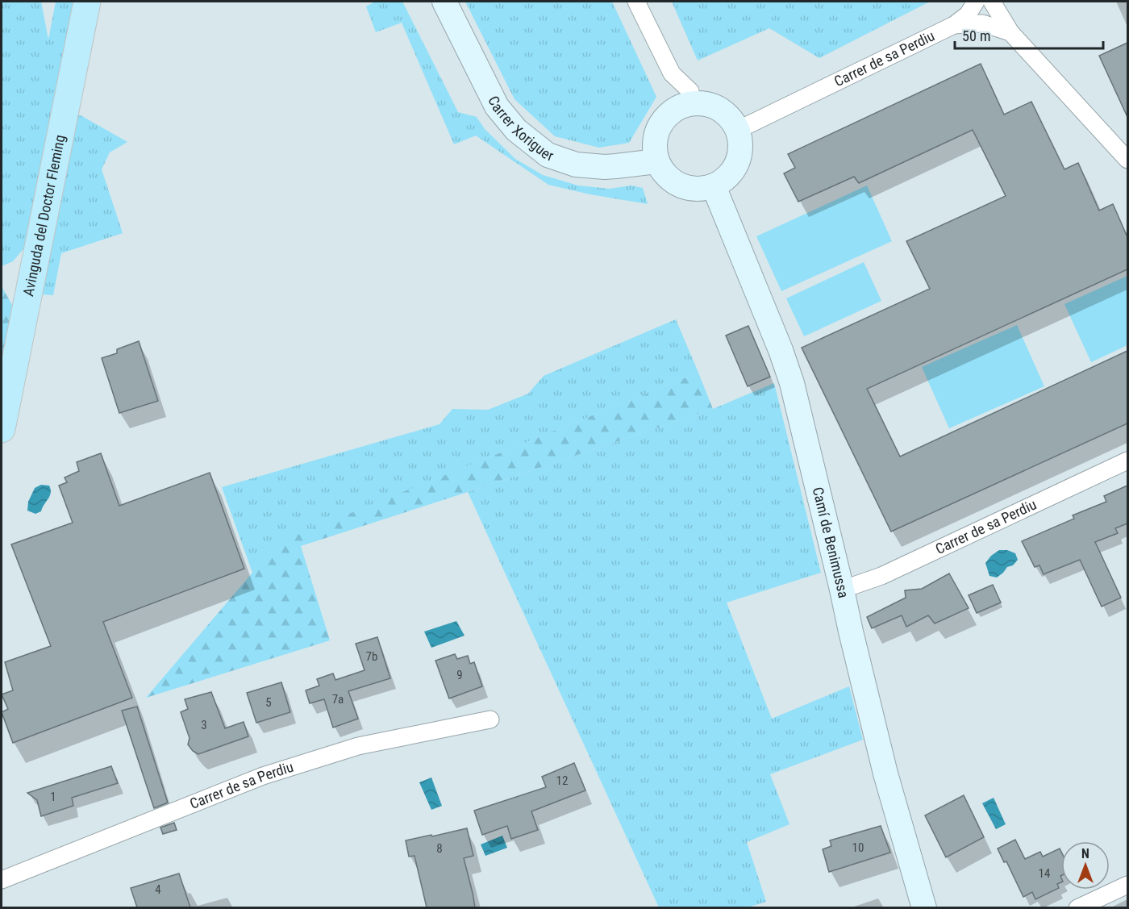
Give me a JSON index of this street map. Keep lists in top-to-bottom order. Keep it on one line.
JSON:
{"streets":{"main road":["Avinguda del Doctor Fleming"],"street":["Carrer de sa Perdiu","Carrer Xoriguer","Camí de Benimussa"]},"crossings":[["Carrer de sa Perdiu","Carrer Xoriguer"],["Carrer de sa Perdiu","Camí de Benimussa"],["Carrer Xoriguer","Camí de Benimussa"]],"house_numbers":["7b","9","7a","5","3","12","1","10","8","14","4"],"scale_bar":"50 m","north":"top"}
